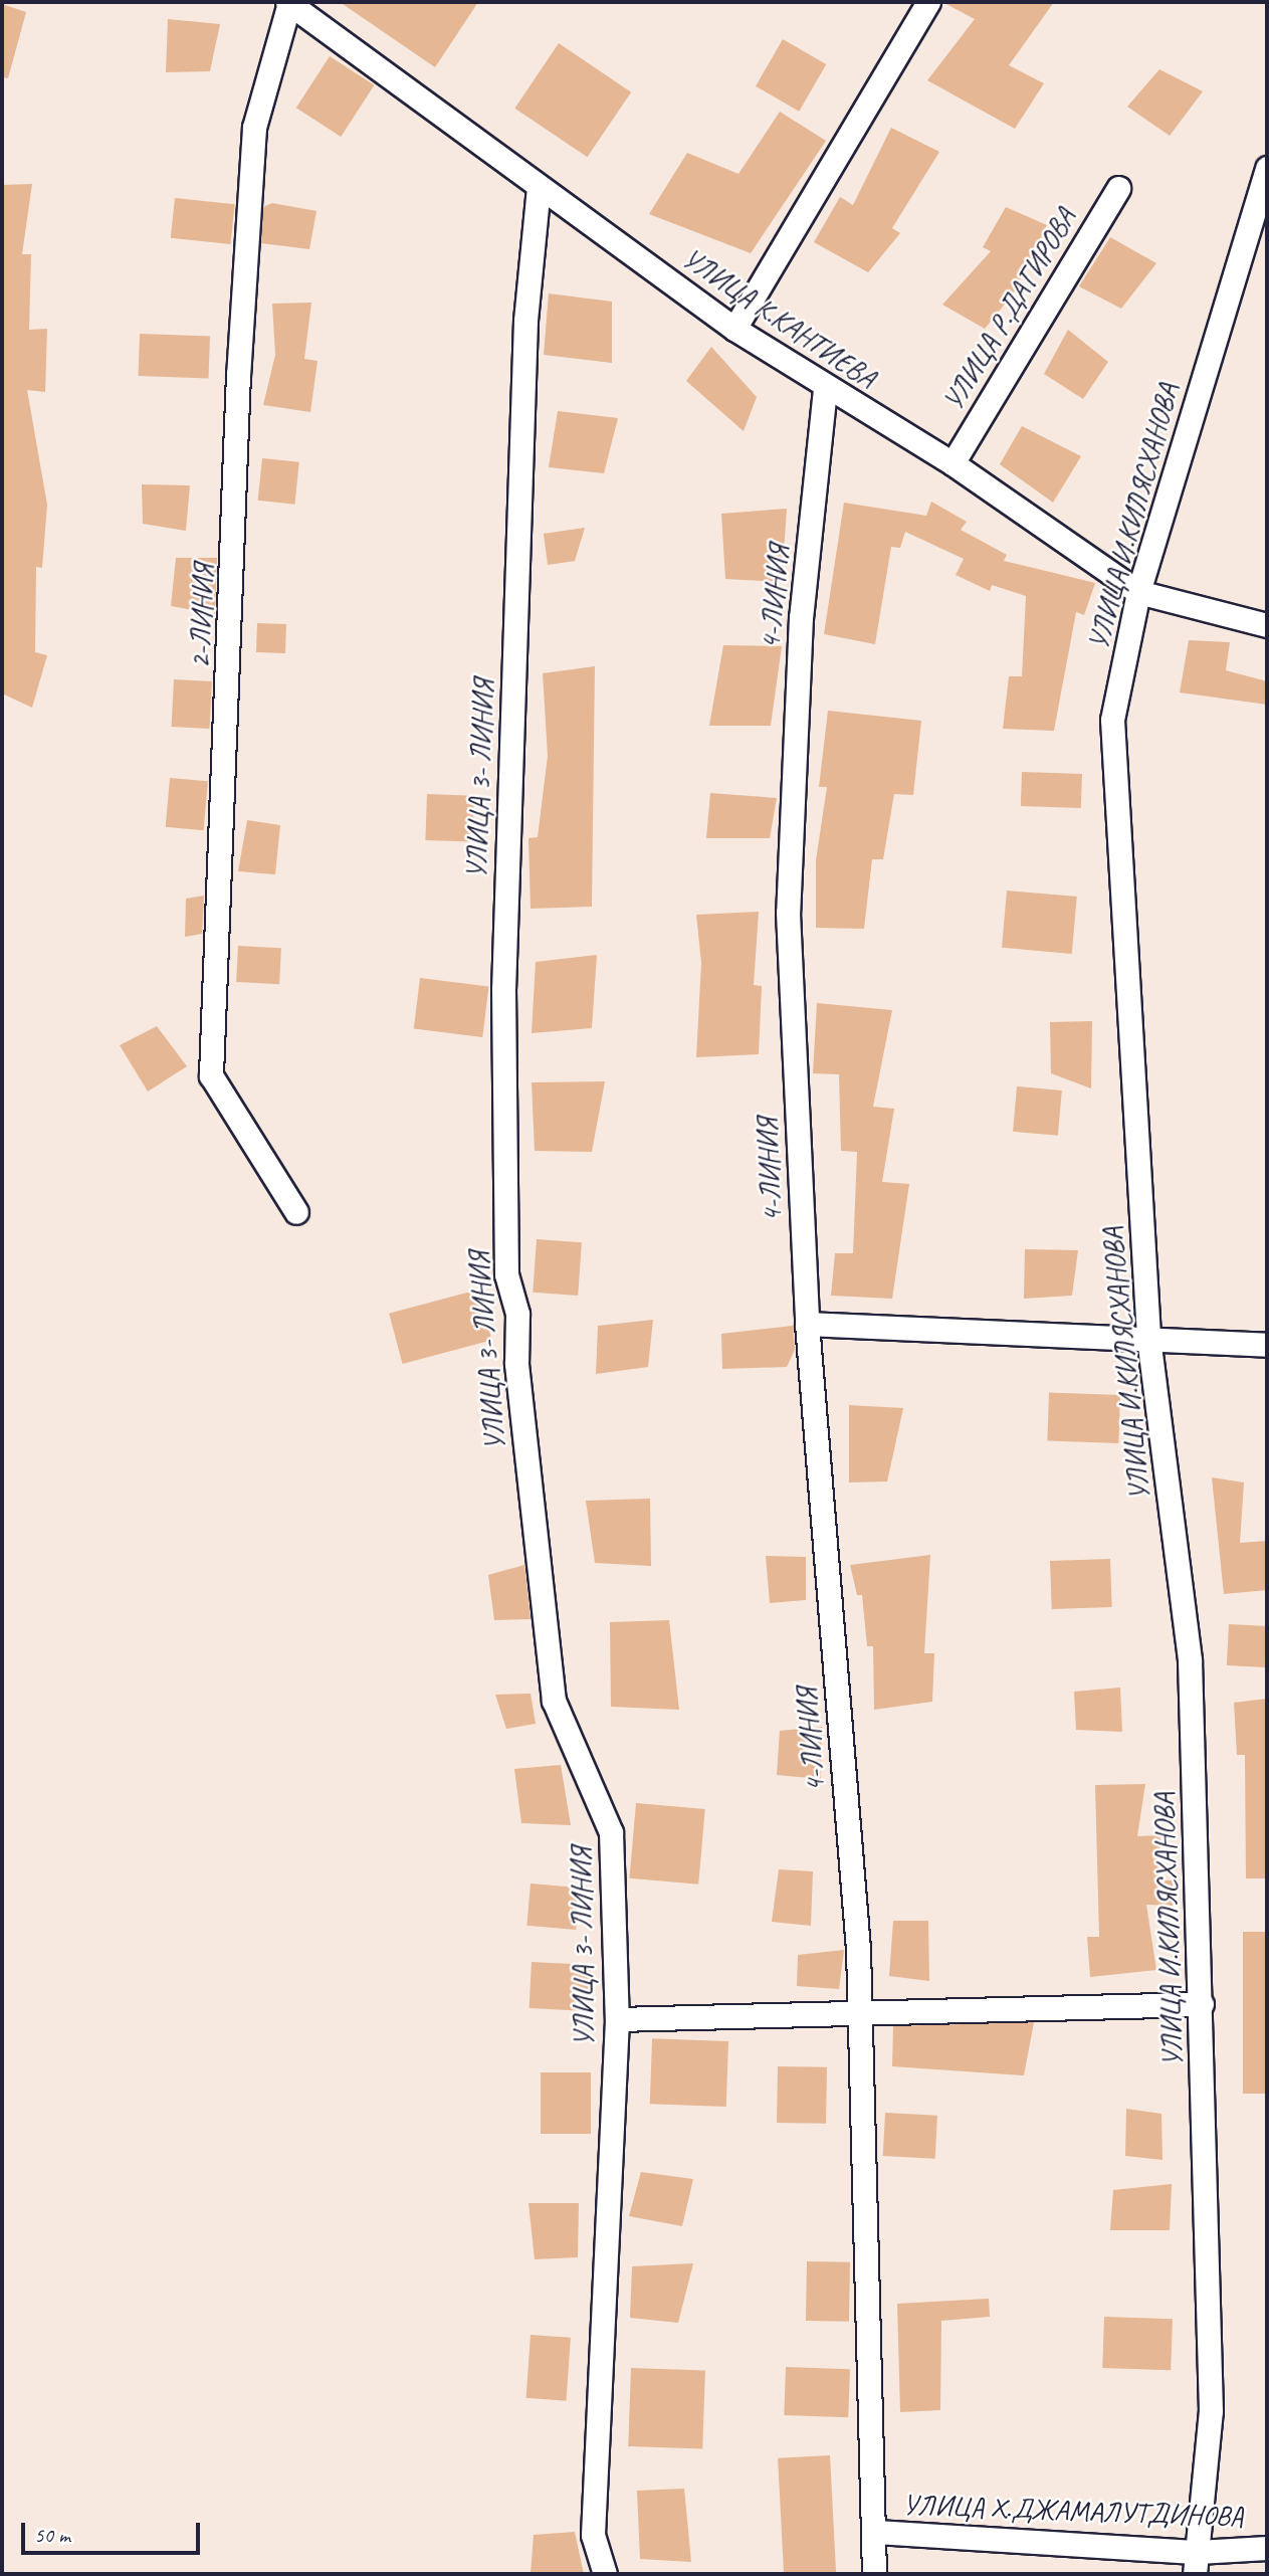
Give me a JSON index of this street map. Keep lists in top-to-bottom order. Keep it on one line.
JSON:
{"streets":{"street":["УЛИЦА Р.ДАГИРОВА","УЛИЦА К.КАНТИЕВА","УЛИЦА И.КИЛЯСХАНОВА","4-ЛИНИЯ","2-ЛИНИЯ","УЛИЦА 3- ЛИНИЯ","УЛИЦА Х.ДЖАМАЛУТДИНОВА"]},"crossings":[["УЛИЦА Р.ДАГИРОВА","УЛИЦА К.КАНТИЕВА"],["УЛИЦА К.КАНТИЕВА","УЛИЦА И.КИЛЯСХАНОВА"],["УЛИЦА К.КАНТИЕВА","4-ЛИНИЯ"],["УЛИЦА К.КАНТИЕВА","2-ЛИНИЯ"],["УЛИЦА К.КАНТИЕВА","УЛИЦА 3- ЛИНИЯ"],["УЛИЦА И.КИЛЯСХАНОВА","УЛИЦА Х.ДЖАМАЛУТДИНОВА"],["4-ЛИНИЯ","УЛИЦА Х.ДЖАМАЛУТДИНОВА"]],"scale_bar":"50 m"}
